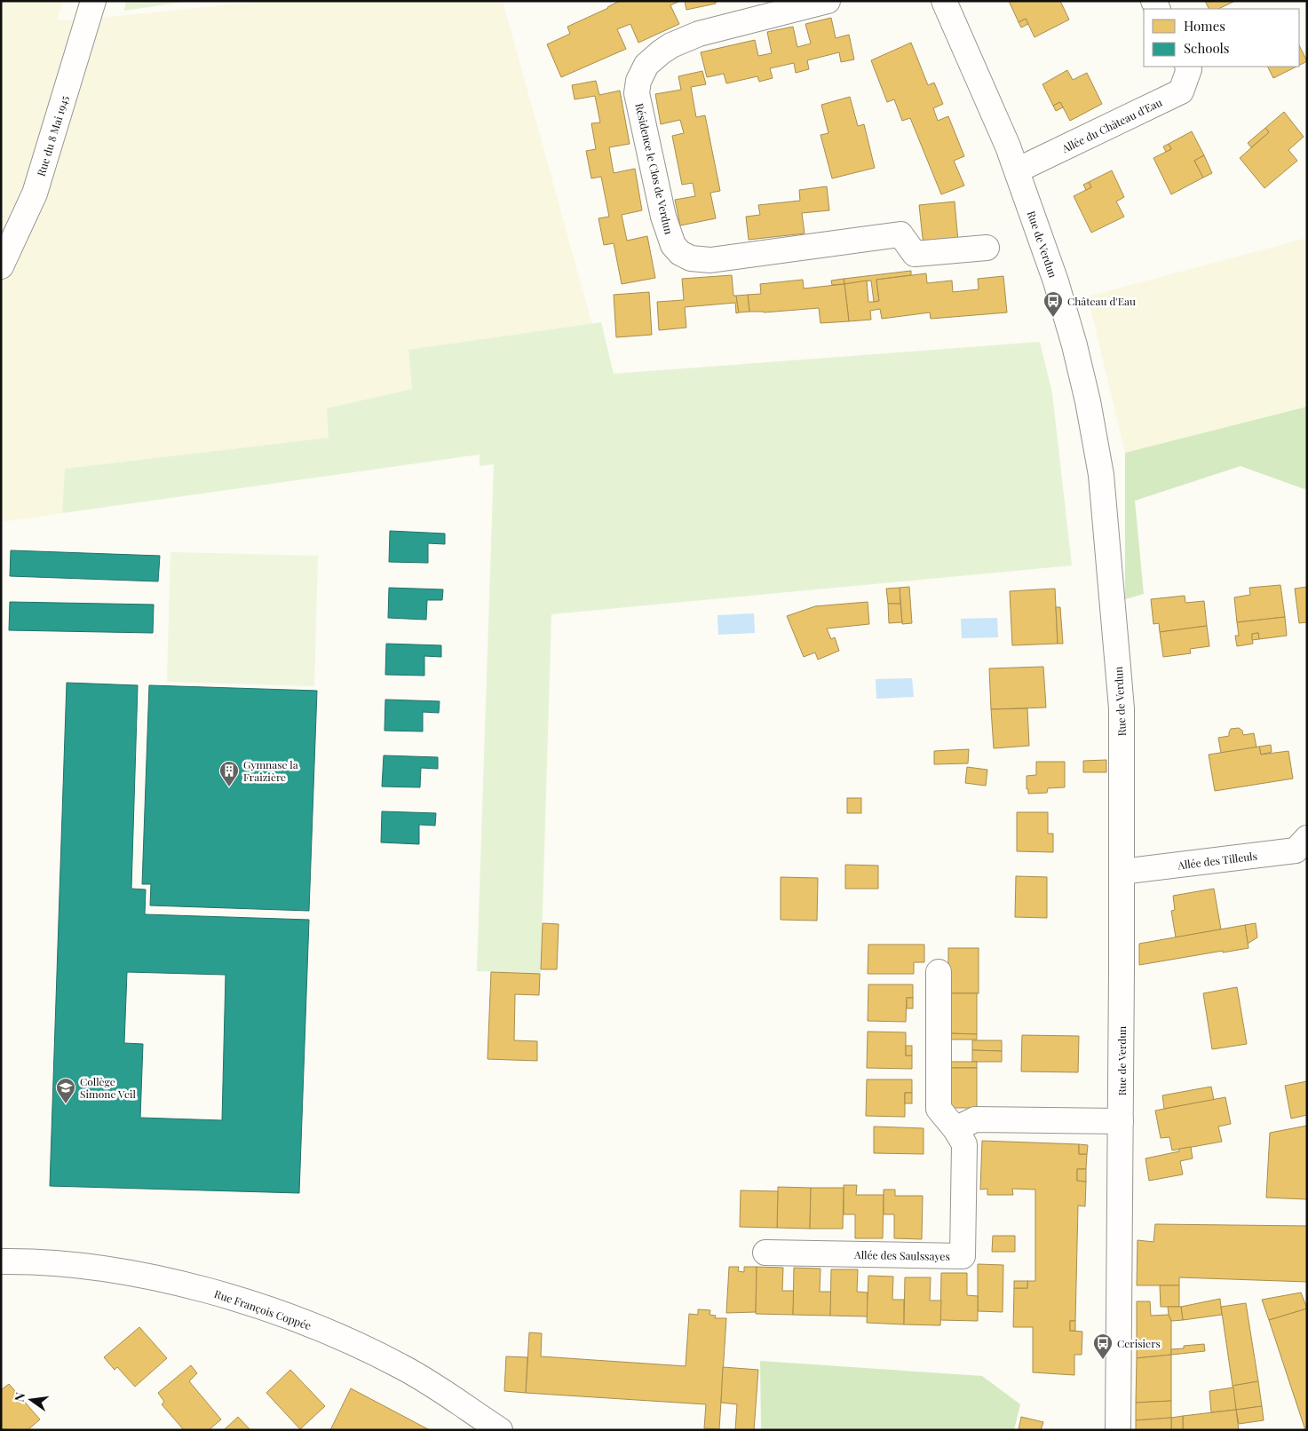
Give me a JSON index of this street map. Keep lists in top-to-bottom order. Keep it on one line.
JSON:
{"streets":{"street":["Allée du Château d'Eau","Rue du 8 Mai 1945","Résidence le Clos de Verdun","Rue de Verdun","Allée des Tilleuls","Allée des Saulssayes","Rue François Coppée"]},"crossings":[["Allée du Château d'Eau","Rue de Verdun"],["Rue de Verdun","Allée des Tilleuls"]],"places":{"bus stop":["Château d'Eau","Cerisiers"],"building":["Gymnase la Fraizière"],"school or university":["Collège Simone Veil"]},"legend":["Homes","Schools"],"north":"left"}
